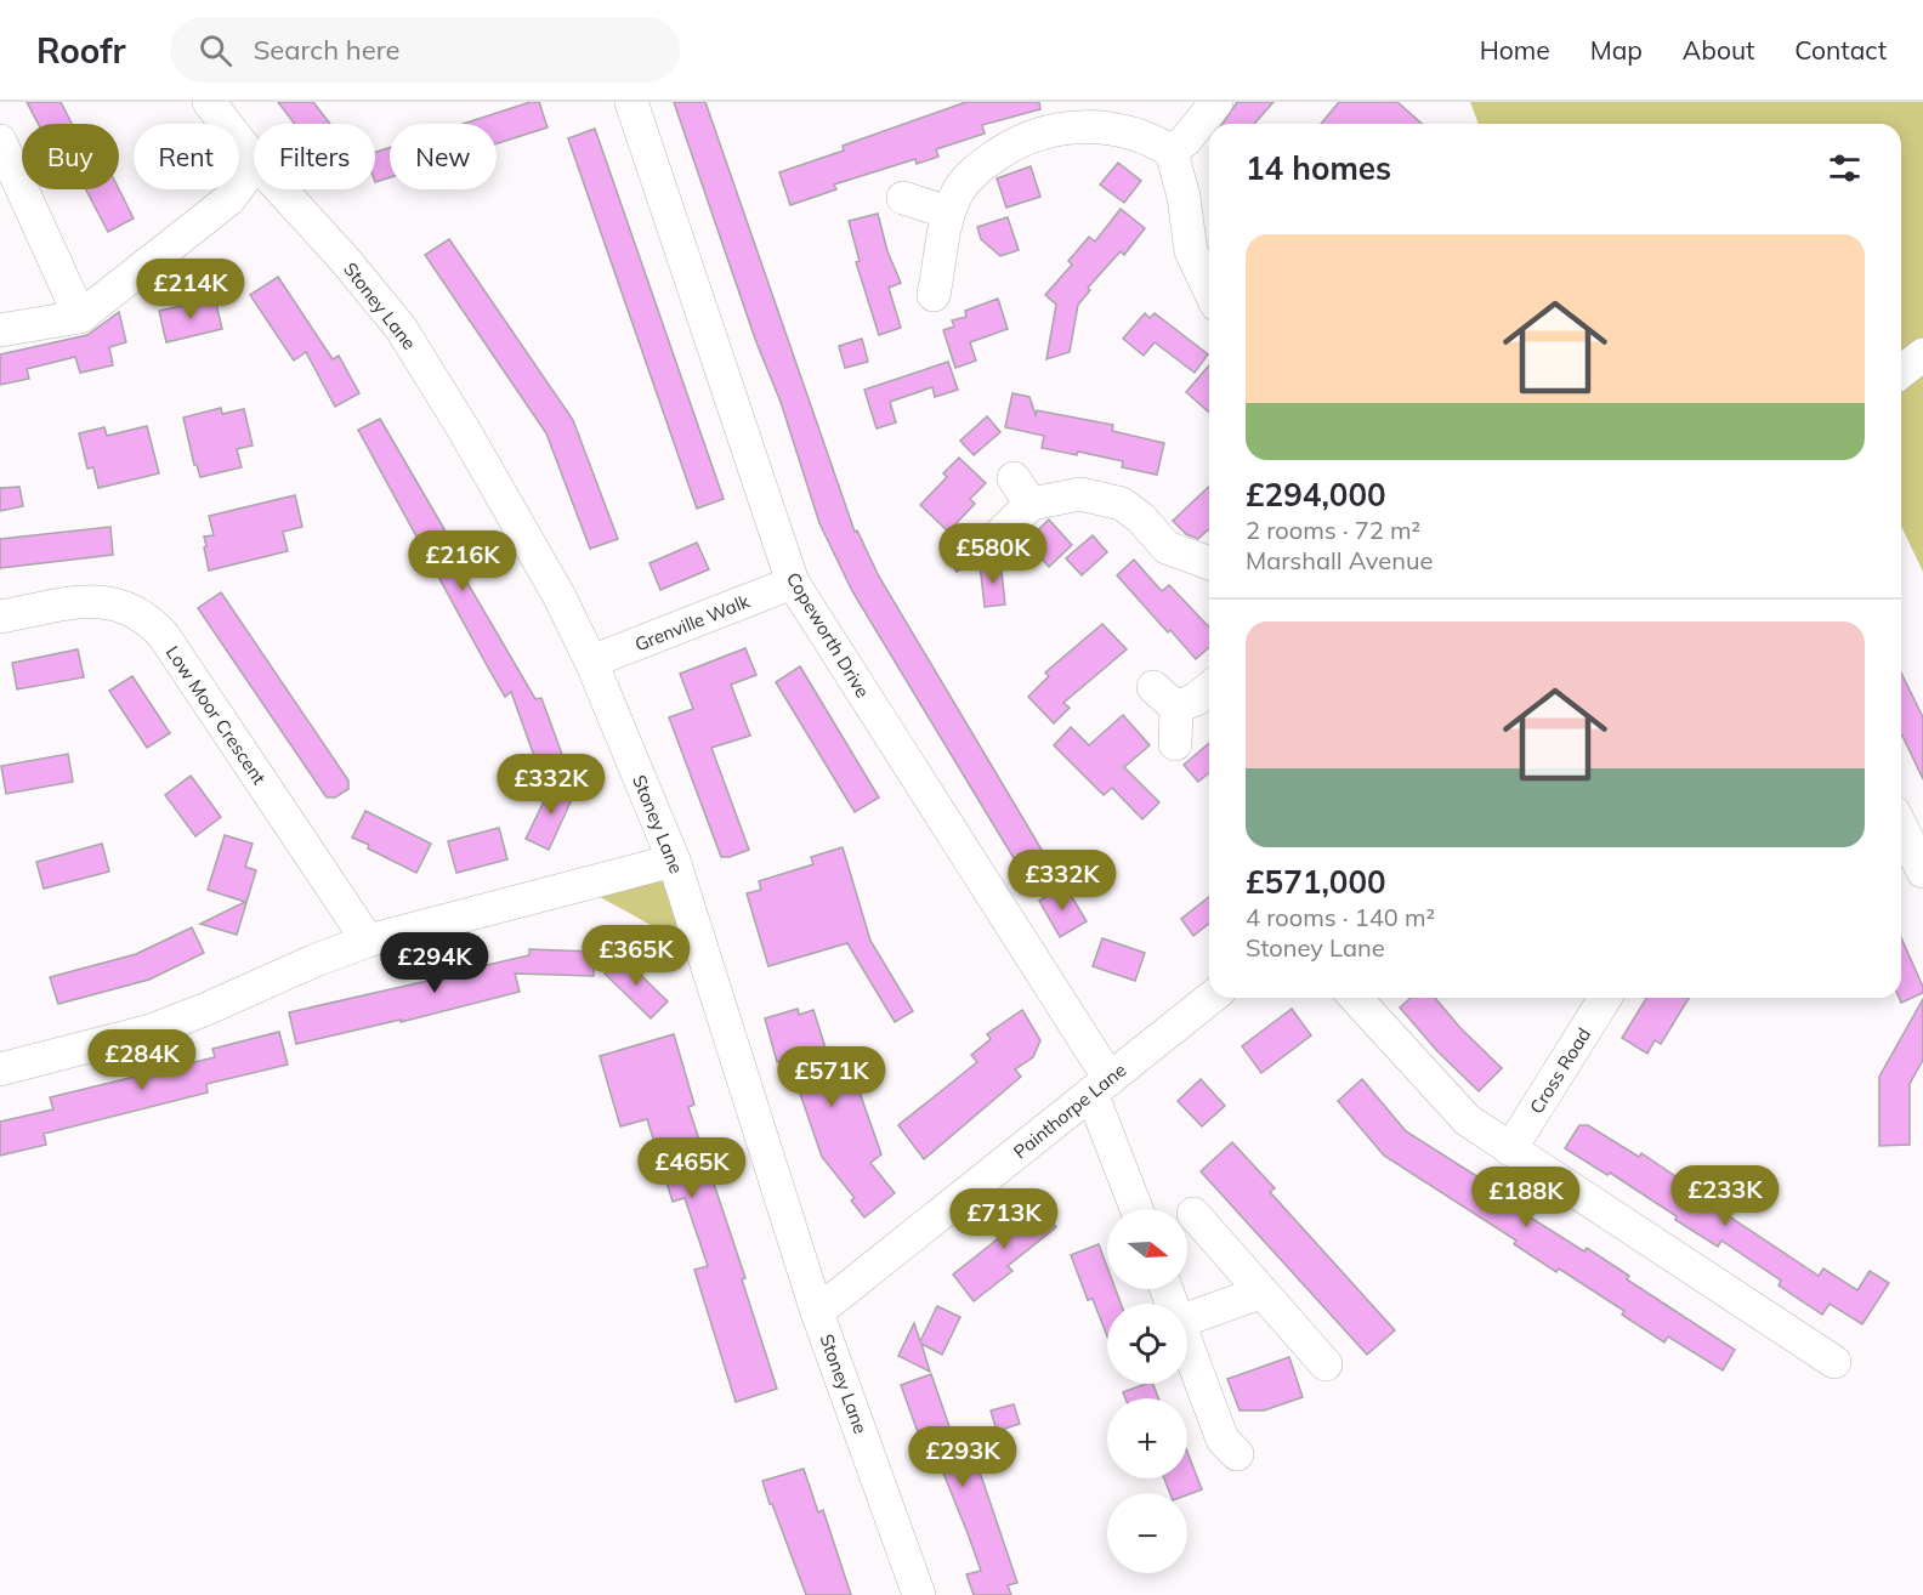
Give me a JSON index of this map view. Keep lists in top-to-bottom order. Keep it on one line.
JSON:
{"streets":{"street":["Stoney Lane","Grenville Walk","Copeworth Drive","Low Moor Crescent","Cross Road","Painthorpe Lane"]},"crossings":[["Stoney Lane","Grenville Walk"],["Stoney Lane","Painthorpe Lane"],["Grenville Walk","Copeworth Drive"],["Copeworth Drive","Painthorpe Lane"]],"north":"right","page":{"header":"Roofr","search":"Search here","nav":["Home","Map","About","Contact"],"chip":["Buy","Rent","Filters","New"],"heading":"14 homes","list":[{"name":"£294,000","note":"2 rooms · 72 m² · Marshall Avenue"},{"name":"£571,000","note":"4 rooms · 140 m² · Stoney Lane"}],"price":["£214K","£580K","£216K","£332K","£332K","£365K","£294K","£284K","£571K","£465K","£233K","£188K","£713K","£293K"],"map_buttons":["+","−"]}}
